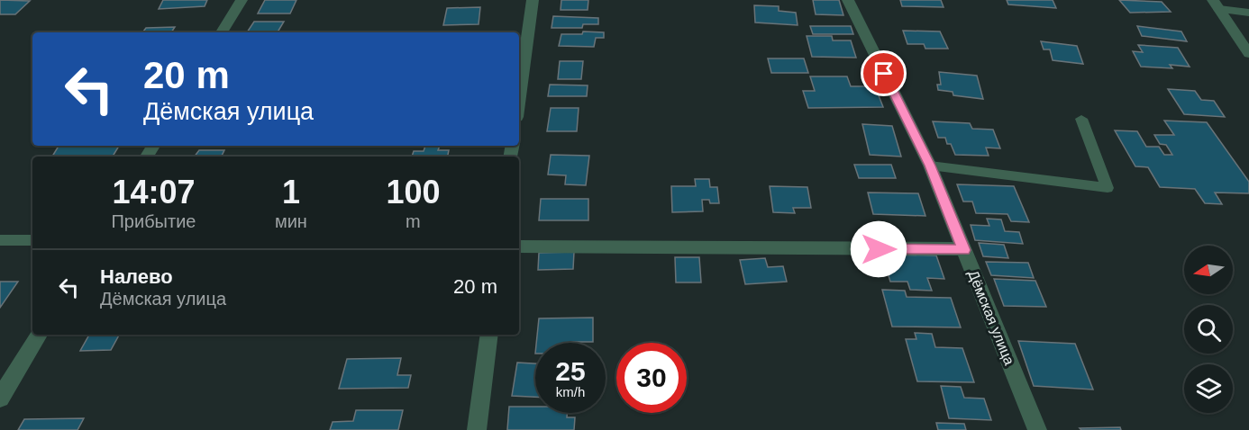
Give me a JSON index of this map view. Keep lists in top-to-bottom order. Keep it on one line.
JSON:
{"streets":{"street":["Дёмская улица"]},"north":"left","page":{"turn":["20 m","Дёмская улица"],"eta":["14:07","Прибытие","1","мин","100","m"],"list":[{"name":"Налево","note":"Дёмская улица","value":"20 m"}],"speed":"25 km/h","limit":"30"}}
